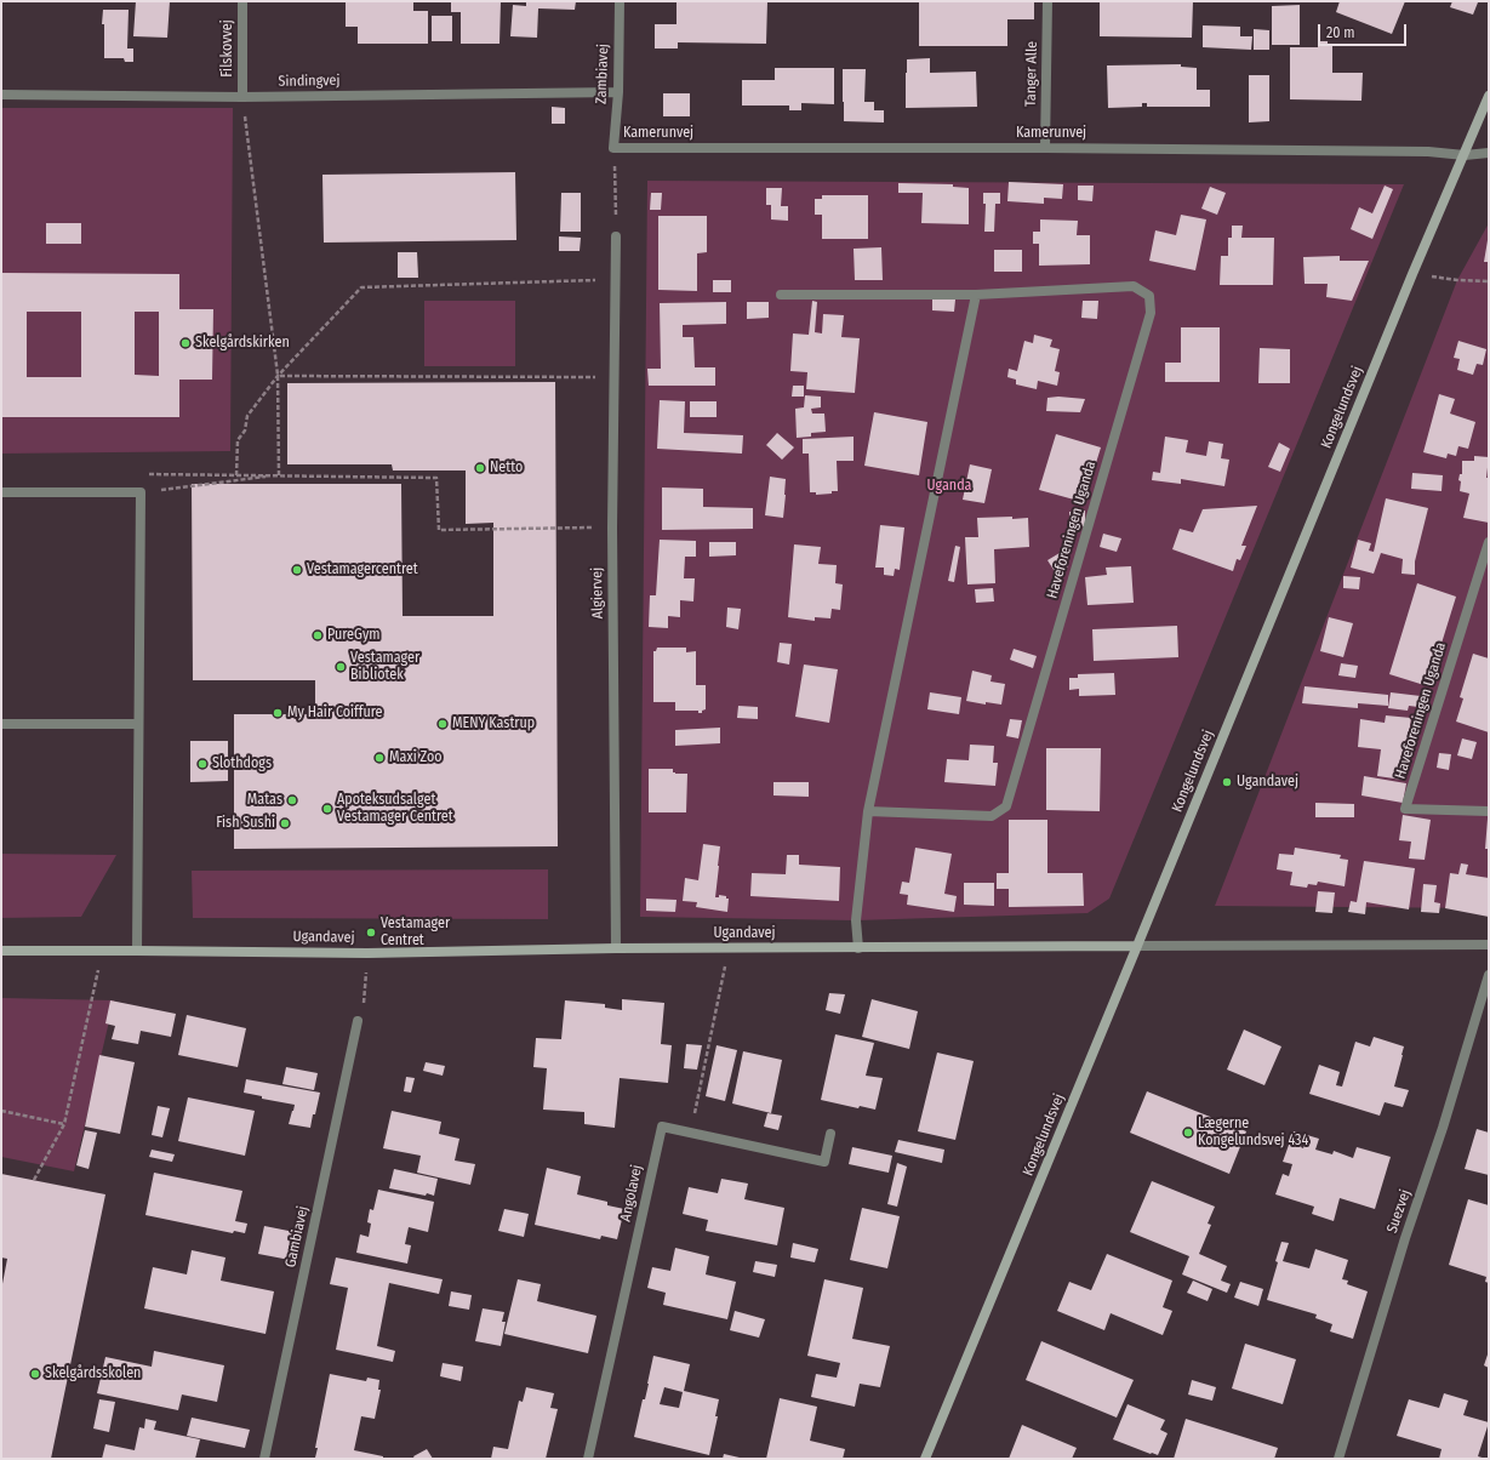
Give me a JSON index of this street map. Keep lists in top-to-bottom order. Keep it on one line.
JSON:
{"streets":{"street":["Filskovvej","Zambiavej","Tanger Alle","Sindingvej","Kamerunvej","Kongelundsvej","Haveforeningen Uganda","Algiervej","Ugandavej","Angolavej","Suezvej","Gambiavej"]},"crossings":[["Filskovvej","Sindingvej"],["Zambiavej","Sindingvej"],["Zambiavej","Kamerunvej"],["Tanger Alle","Kamerunvej"],["Kamerunvej","Kongelundsvej"],["Kongelundsvej","Ugandavej"],["Algiervej","Ugandavej"]],"parks":["Uganda"],"places":["Skelgårdskirken","Netto","Vestamagercentret","PureGym","Vestamager Bibliotek","My Hair Coiffure","MENY Kastrup","Maxi Zoo","Slothdogs","Ugandavej","Matas","Apoteksudsalget Vestamager Centret","Fish Sushi","Vestamager Centret","Lægerne Kongelundsvej 434","Skelgårdsskolen"],"scale_bar":"20 m"}
